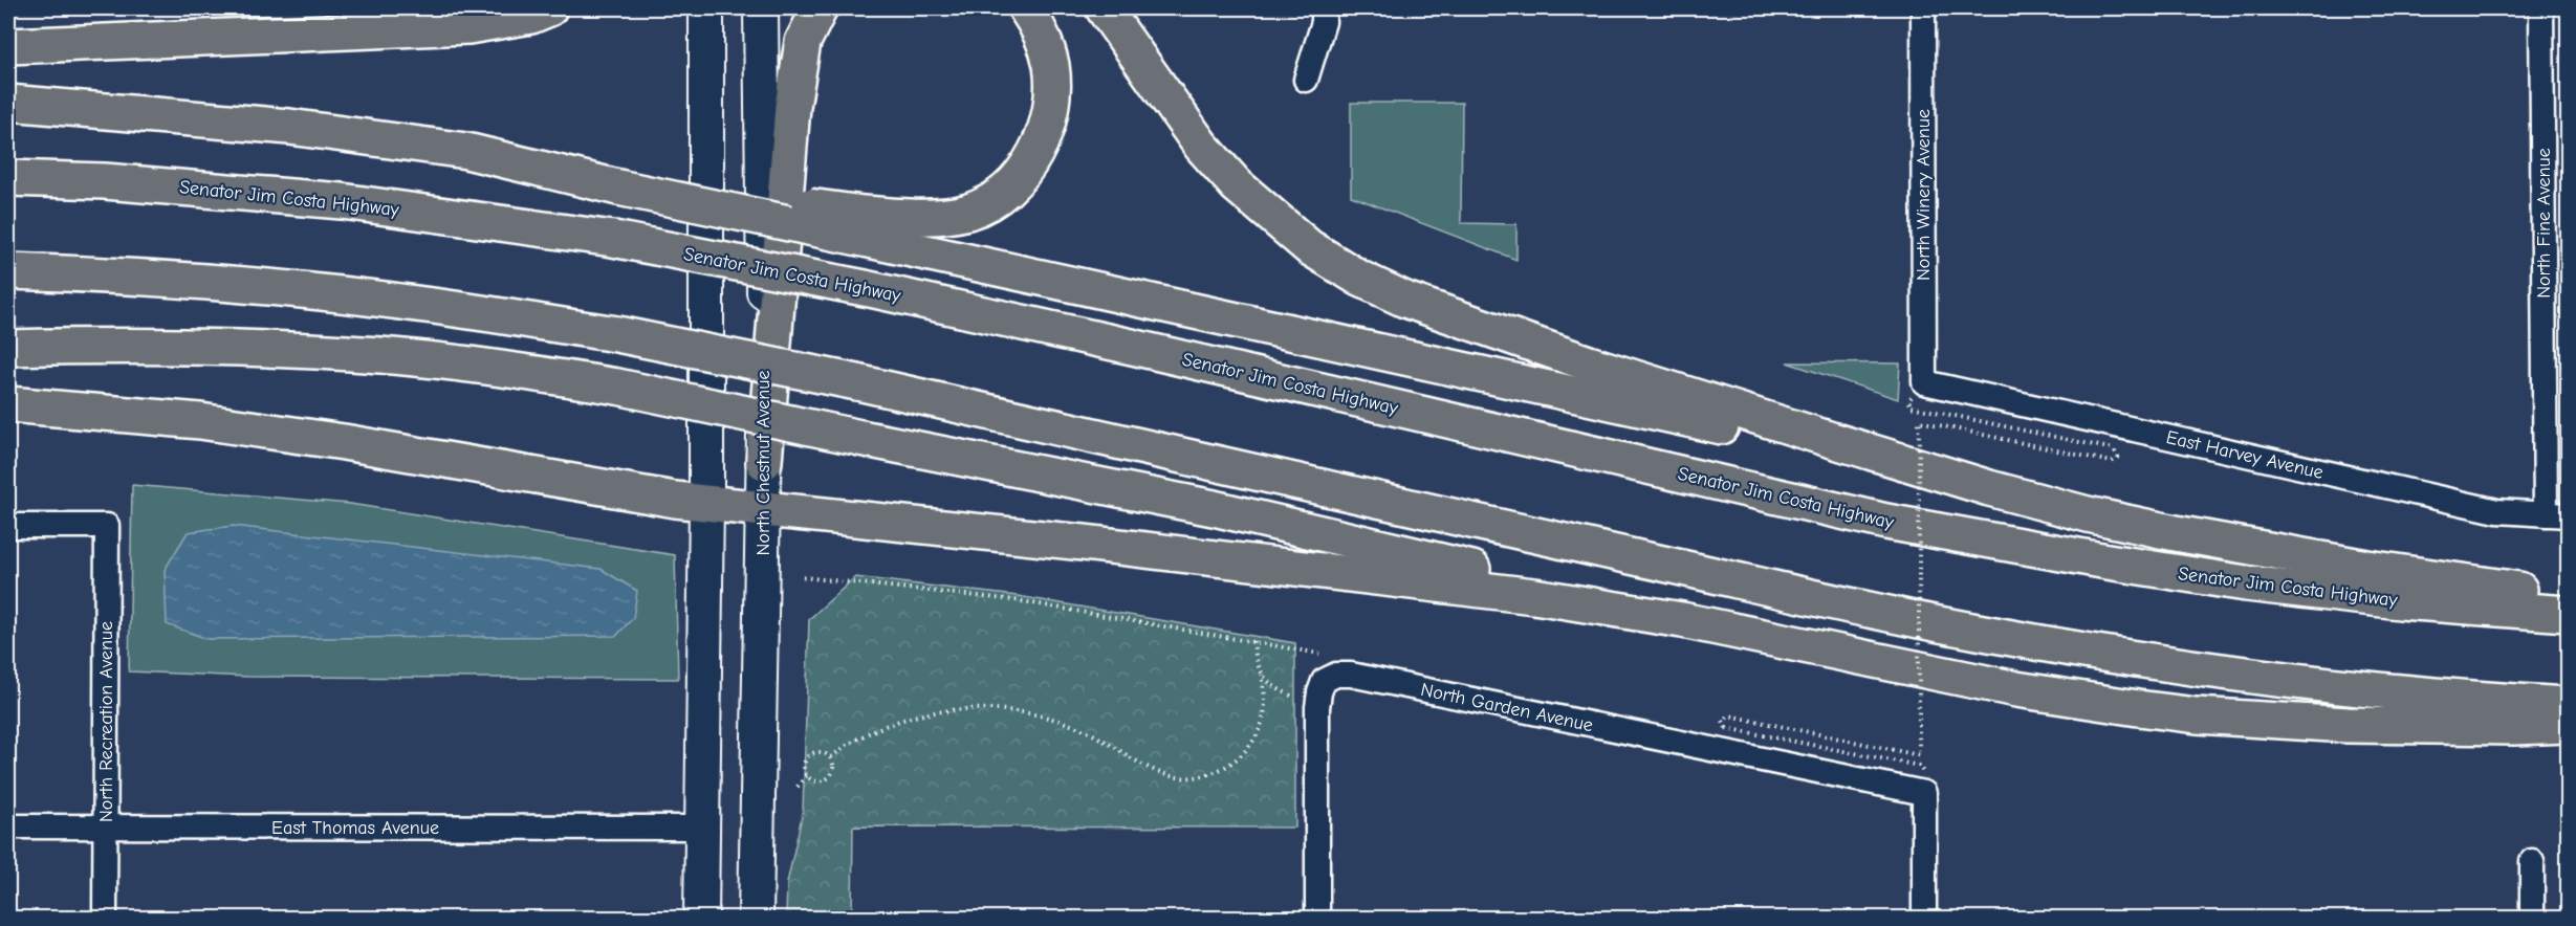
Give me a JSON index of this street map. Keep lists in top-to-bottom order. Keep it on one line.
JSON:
{"streets":{"highway":["Senator Jim Costa Highway"],"main road":["North Chestnut Avenue"],"street":["North Winery Avenue","North Fine Avenue","East Harvey Avenue","North Garden Avenue","North Recreation Avenue","East Thomas Avenue"]},"crossings":[["North Winery Avenue","East Harvey Avenue"],["North Fine Avenue","East Harvey Avenue"],["North Recreation Avenue","East Thomas Avenue"]]}
